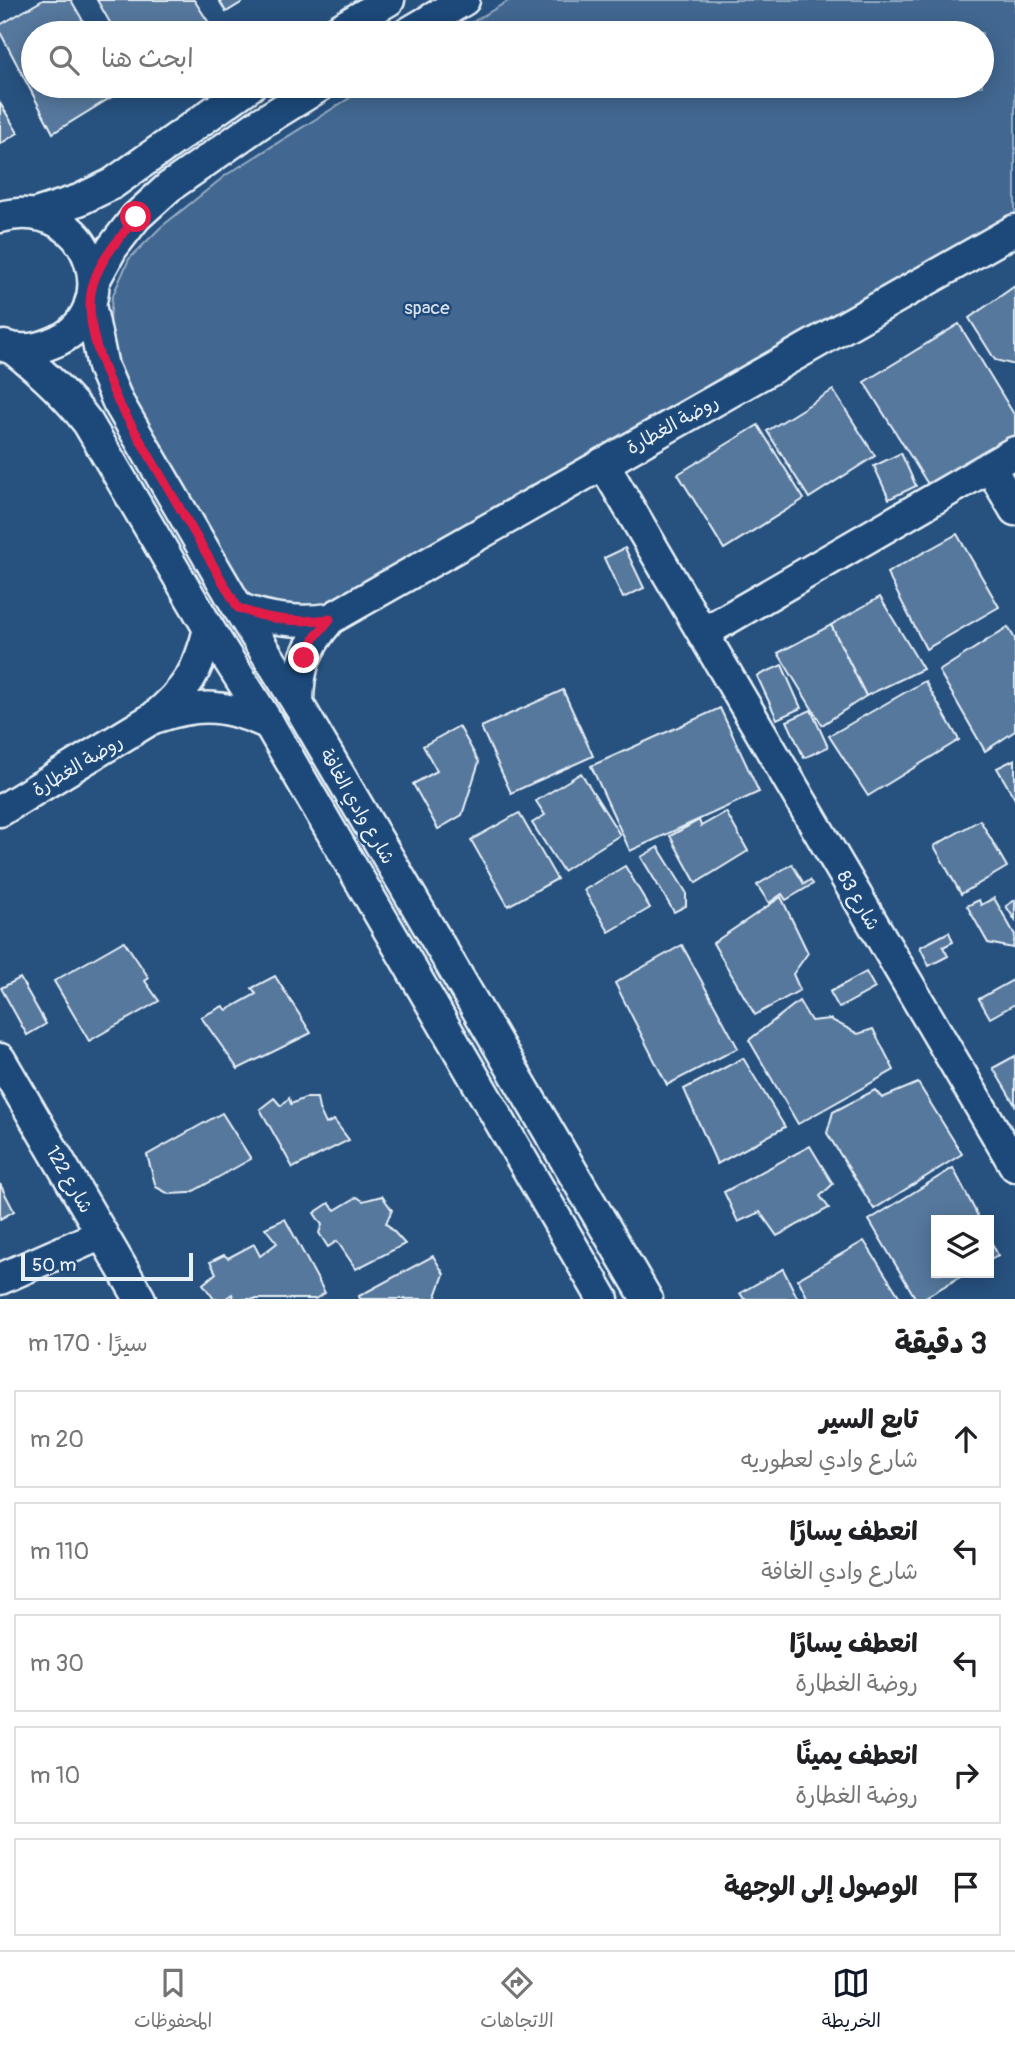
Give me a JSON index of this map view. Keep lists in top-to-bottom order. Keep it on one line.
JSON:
{"streets":{"street":["روضة الغطارة","شارع وادي الغافة","شارع 83","شارع 122"]},"crossings":[["روضة الغطارة","شارع وادي الغافة"],["روضة الغطارة","شارع 83"]],"parks":["space"],"scale_bar":"50 m","page":{"search":"ابحث هنا","scale":"50 m","heading":["3 دقيقة","سيرًا · 170 m"],"list":[["تابع السير","شارع وادي لعطوريه","20 m"],["انعطف يسارًا","شارع وادي الغافة","110 m"],["انعطف يسارًا","روضة الغطارة","30 m"],["انعطف يمينًا","روضة الغطارة","10 m"],"الوصول إلى الوجهة"],"nav":["الخريطة","الاتجاهات","المحفوظات"]}}
